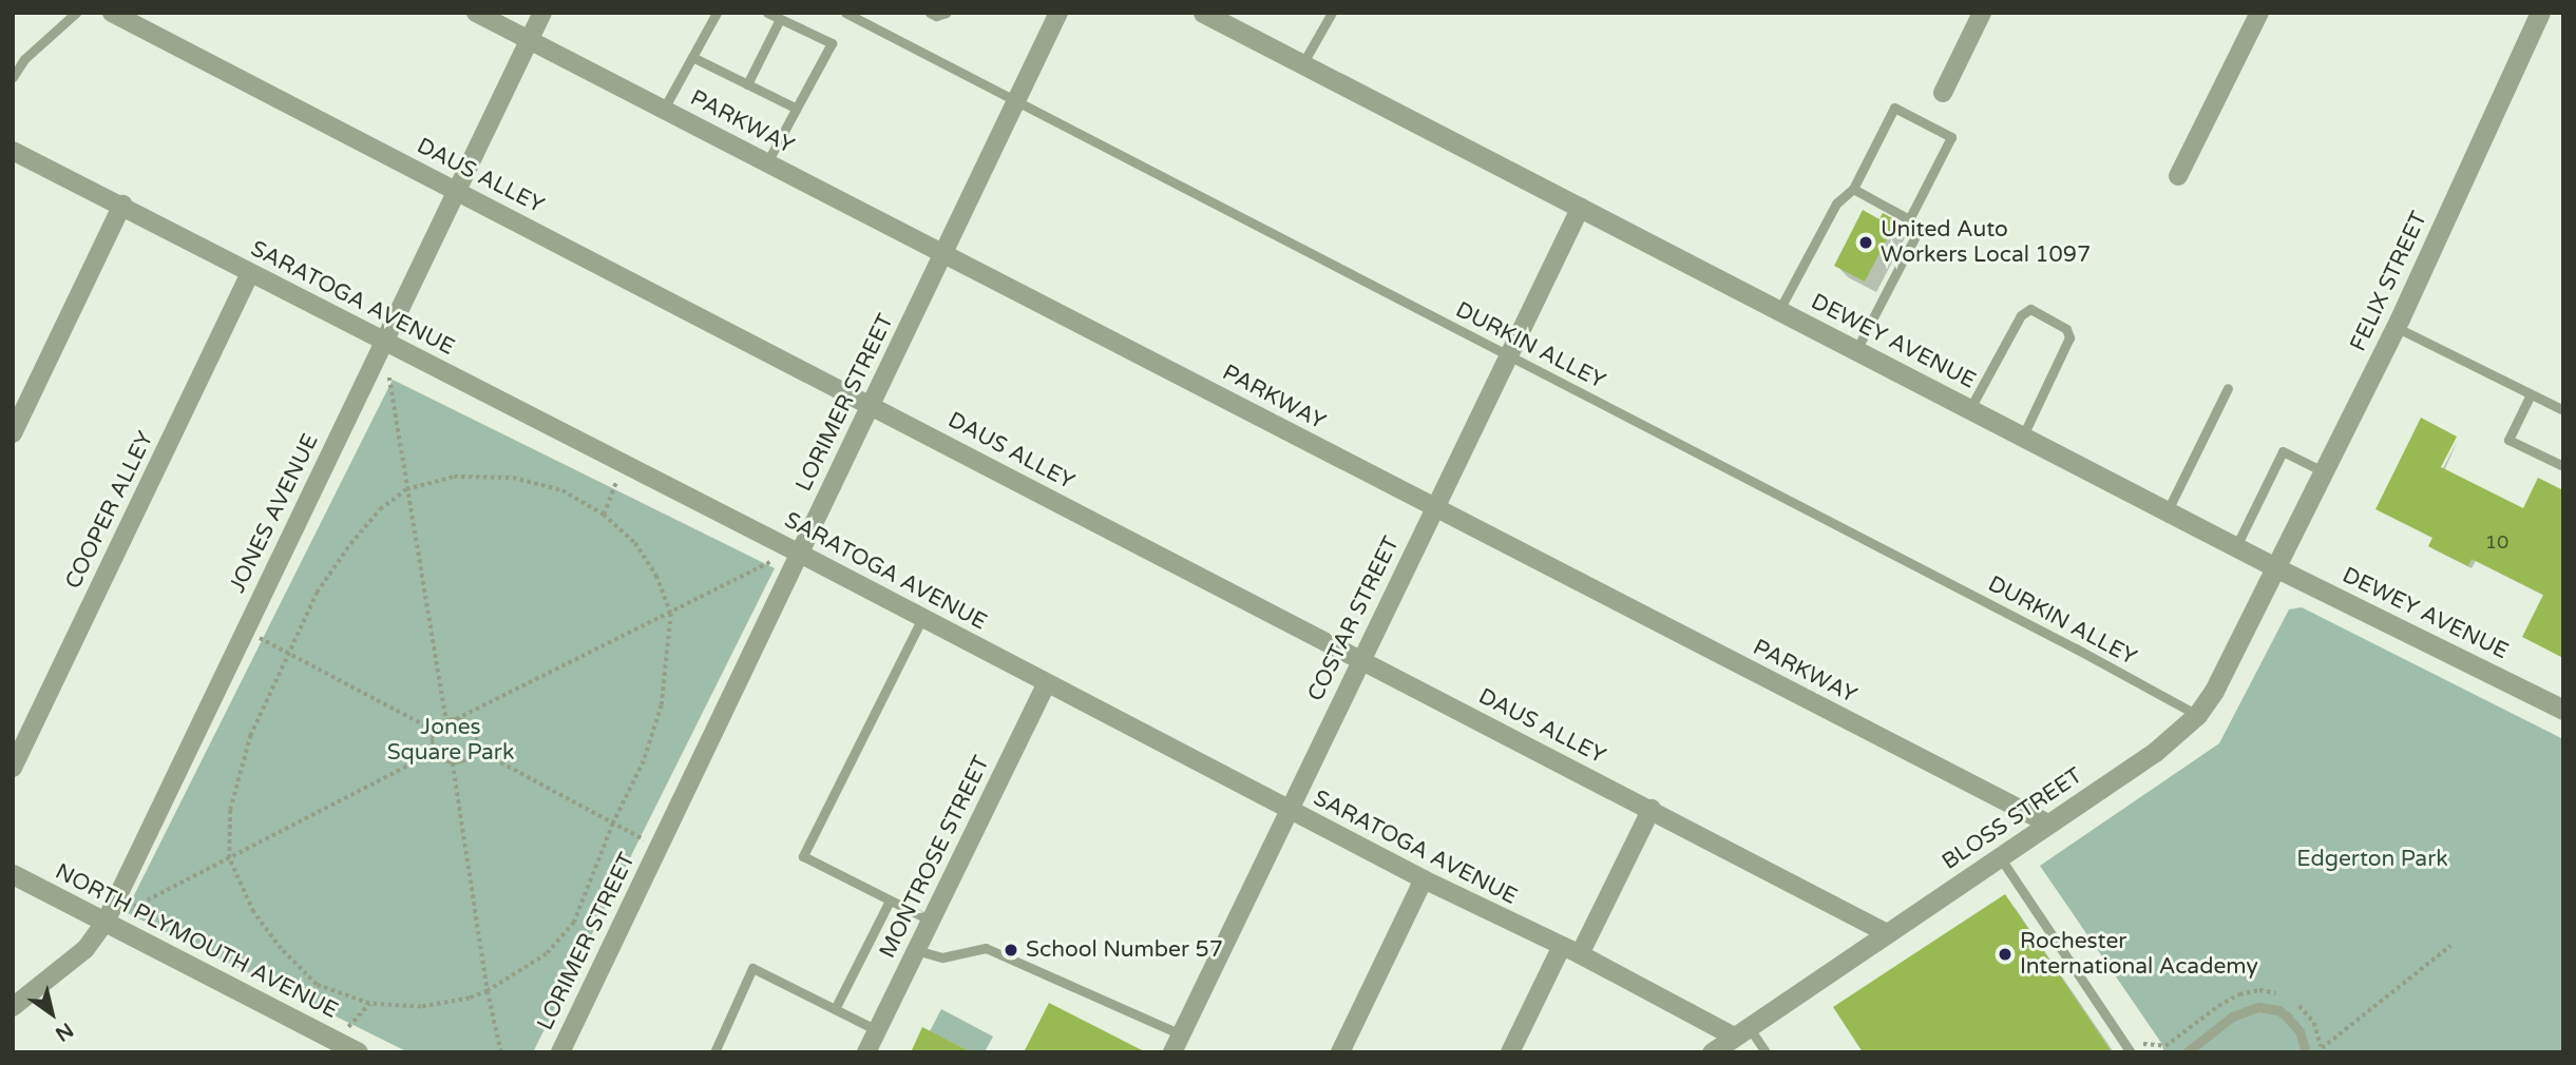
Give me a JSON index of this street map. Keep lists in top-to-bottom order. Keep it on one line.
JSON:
{"streets":{"street":["PARKWAY","DAUS ALLEY","FELIX STREET","SARATOGA AVENUE","DEWEY AVENUE","LORIMER STREET","COOPER ALLEY","JONES AVENUE","COSTAR STREET","BLOSS STREET","MONTROSE STREET","NORTH PLYMOUTH AVENUE"],"lane":["DURKIN ALLEY"]},"crossings":[["PARKWAY","LORIMER STREET"],["PARKWAY","JONES AVENUE"],["PARKWAY","COSTAR STREET"],["PARKWAY","BLOSS STREET"],["DAUS ALLEY","LORIMER STREET"],["DAUS ALLEY","JONES AVENUE"],["DAUS ALLEY","COSTAR STREET"],["DAUS ALLEY","BLOSS STREET"],["FELIX STREET","DEWEY AVENUE"],["FELIX STREET","BLOSS STREET"],["SARATOGA AVENUE","LORIMER STREET"],["SARATOGA AVENUE","COOPER ALLEY"],["SARATOGA AVENUE","JONES AVENUE"],["SARATOGA AVENUE","COSTAR STREET"],["SARATOGA AVENUE","BLOSS STREET"],["SARATOGA AVENUE","MONTROSE STREET"],["DEWEY AVENUE","COSTAR STREET"],["DEWEY AVENUE","BLOSS STREET"],["DURKIN ALLEY","LORIMER STREET"],["DURKIN ALLEY","COSTAR STREET"],["DURKIN ALLEY","BLOSS STREET"],["JONES AVENUE","NORTH PLYMOUTH AVENUE"]],"parks":["Jones Square Park","Edgerton Park"],"places":["United Auto Workers Local 1097","School Number 57","Rochester International Academy"],"house_numbers":["10"],"north":"bottom right"}
